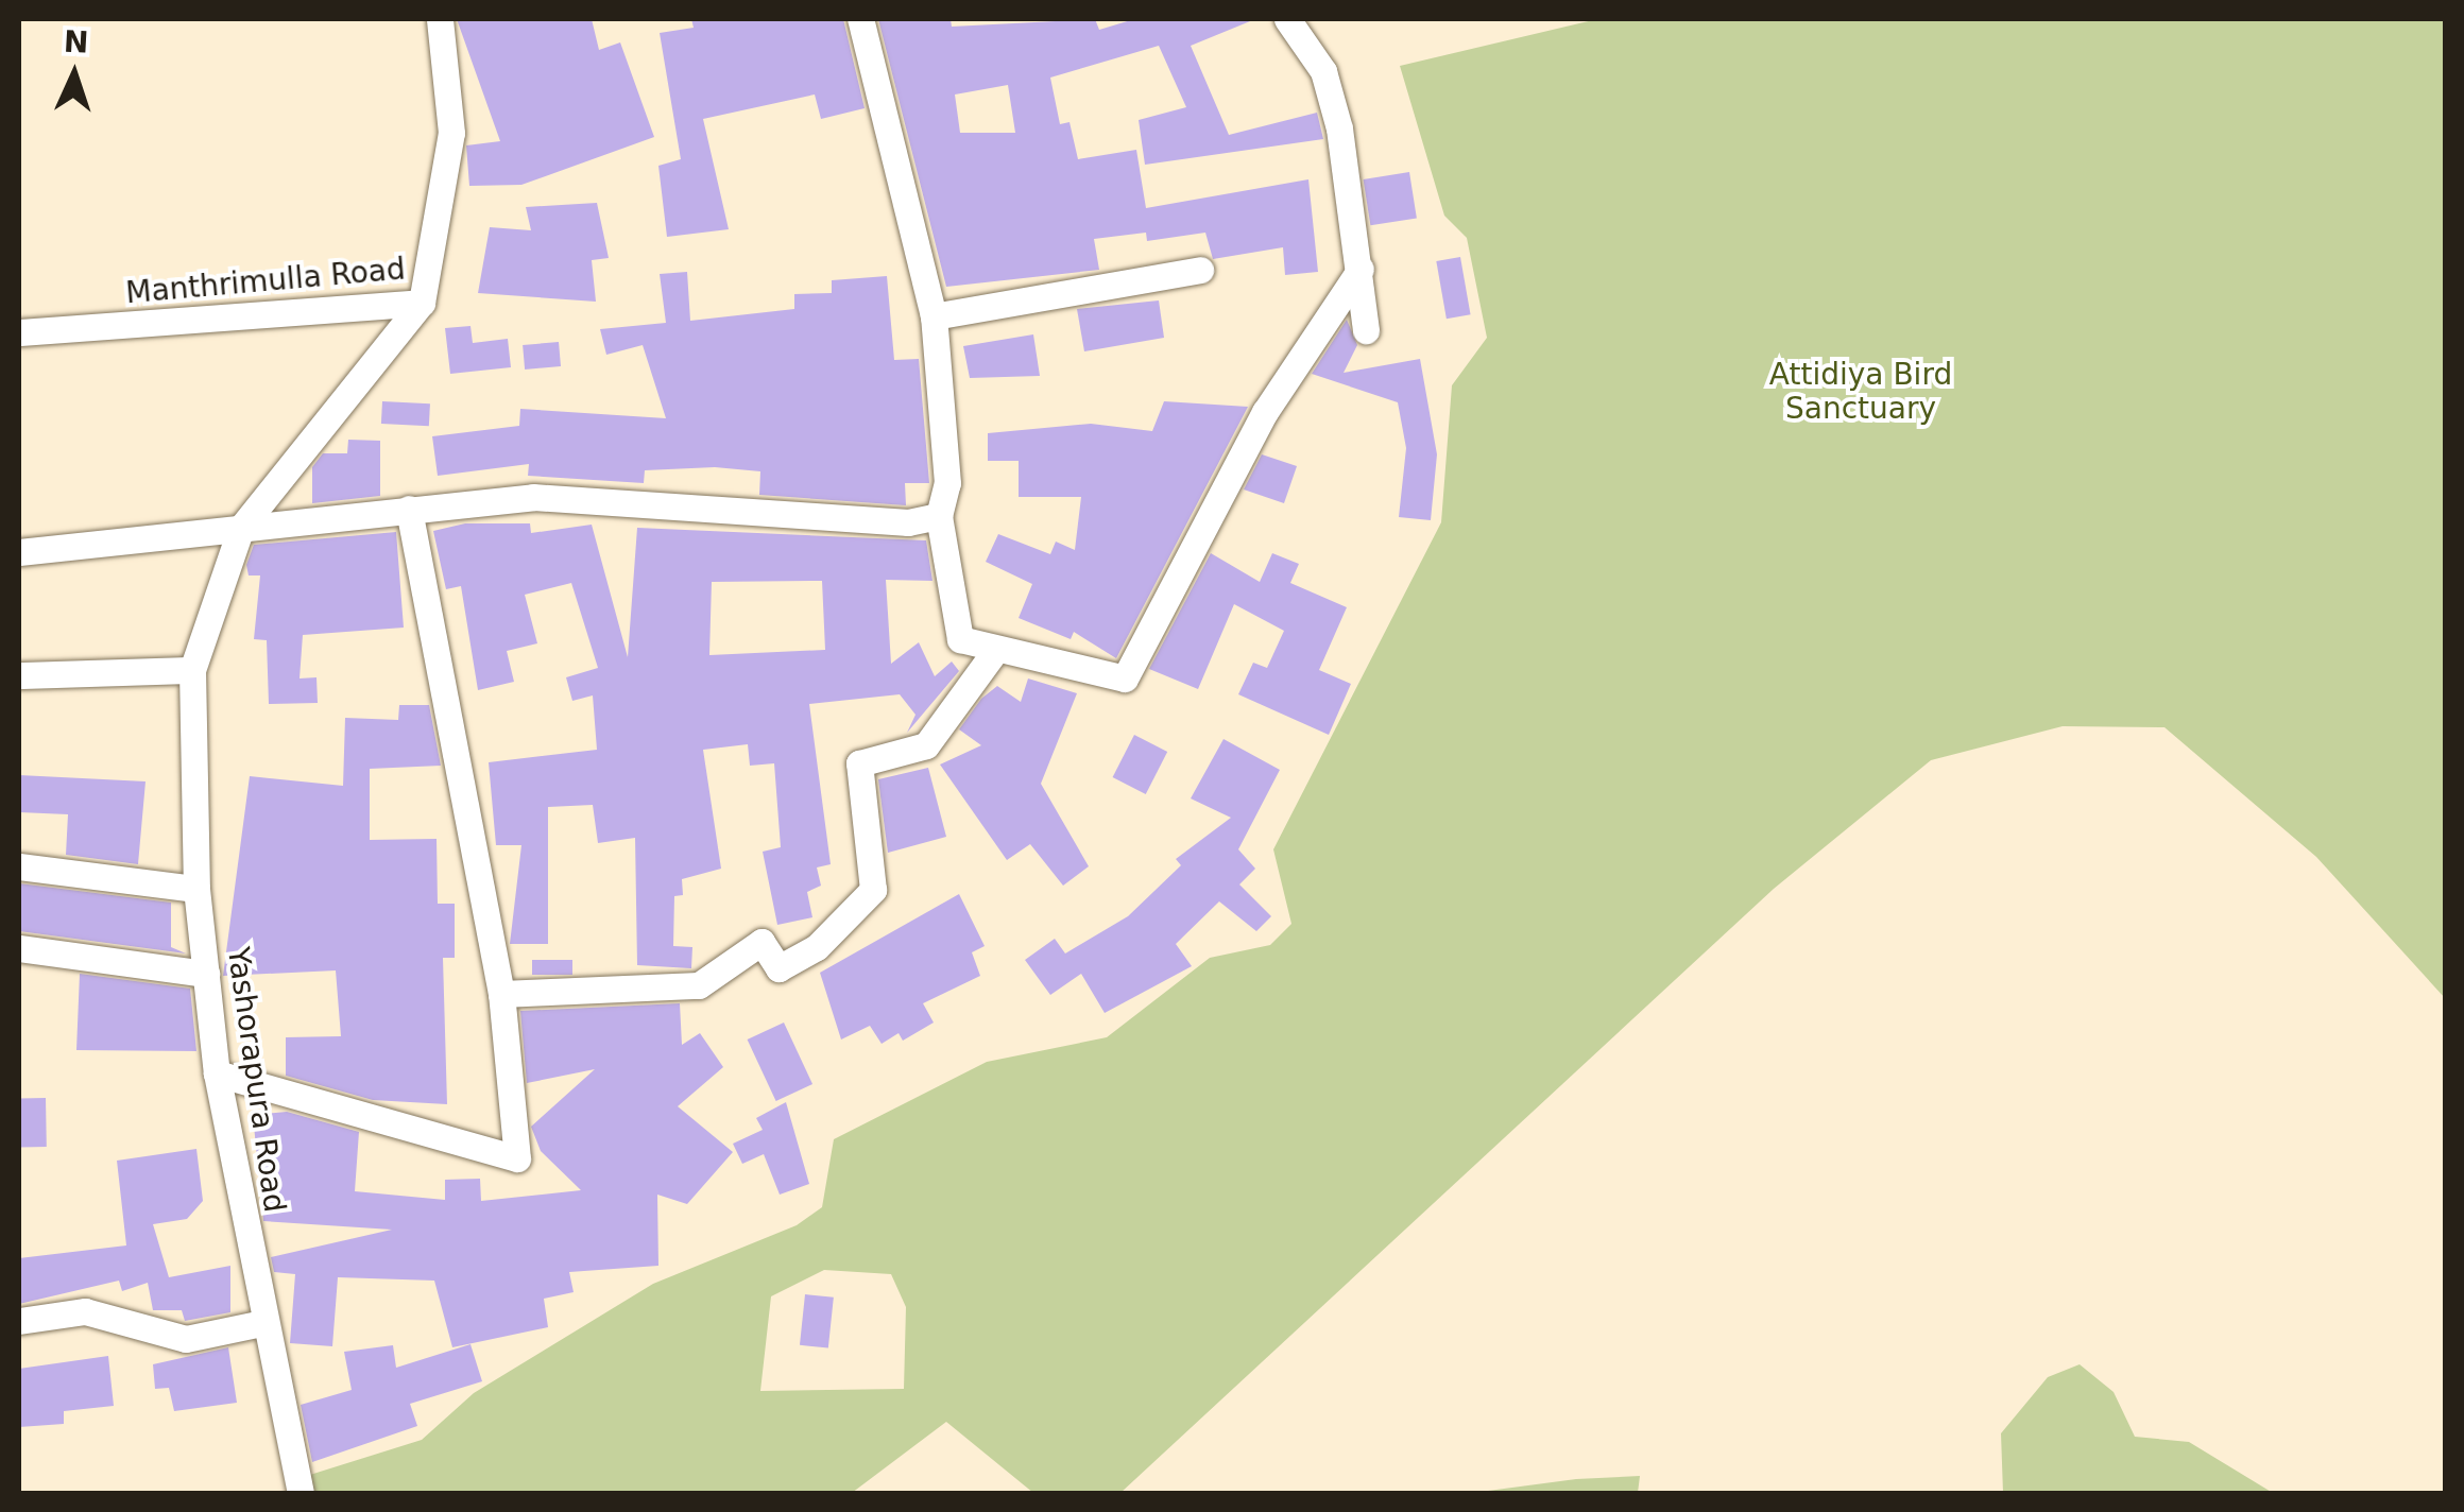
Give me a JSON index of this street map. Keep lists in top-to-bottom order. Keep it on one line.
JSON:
{"streets":{"street":["Manthrimulla Road","Yashorapura Road"]},"parks":["Attidiya Bird Sanctuary"],"north":"top"}
